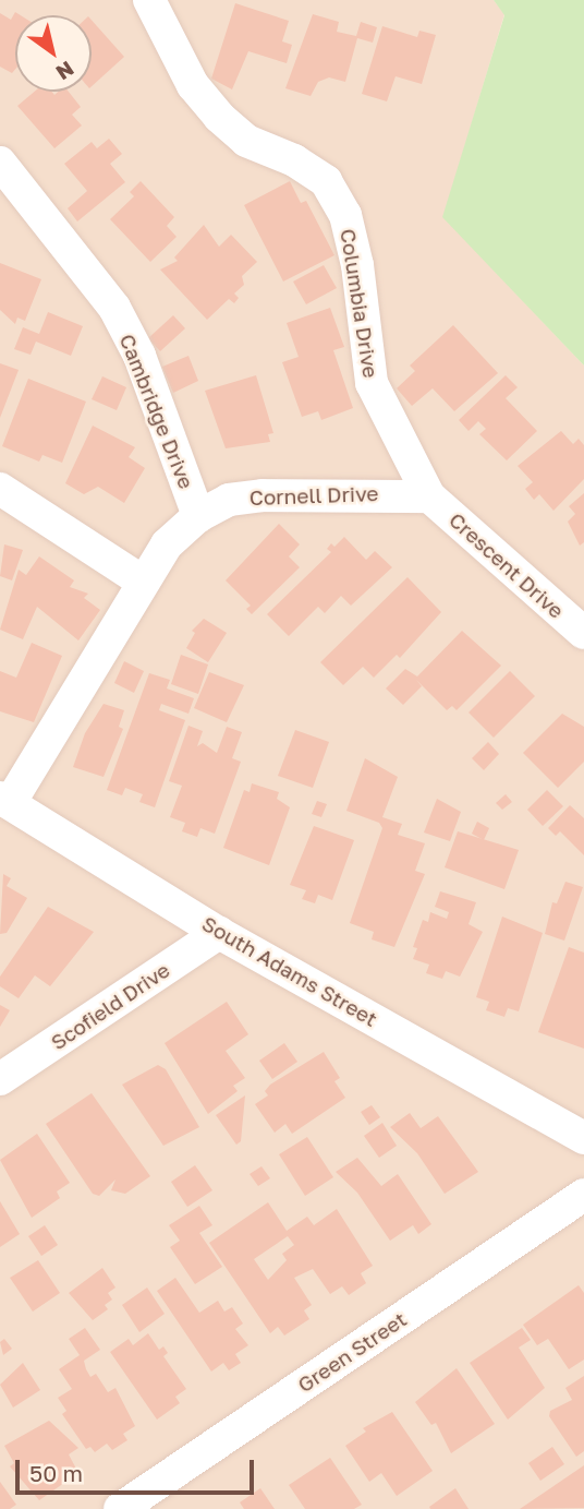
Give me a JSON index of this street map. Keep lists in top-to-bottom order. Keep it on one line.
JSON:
{"streets":{"street":["Columbia Drive","Cambridge Drive","Cornell Drive","Crescent Drive","South Adams Street","Scofield Drive","Green Street"]},"crossings":[["Columbia Drive","Cornell Drive"],["Columbia Drive","Crescent Drive"],["Cambridge Drive","Cornell Drive"],["Cornell Drive","Crescent Drive"],["Cornell Drive","South Adams Street"],["South Adams Street","Scofield Drive"]],"scale_bar":"50 m","north":"bottom right"}
